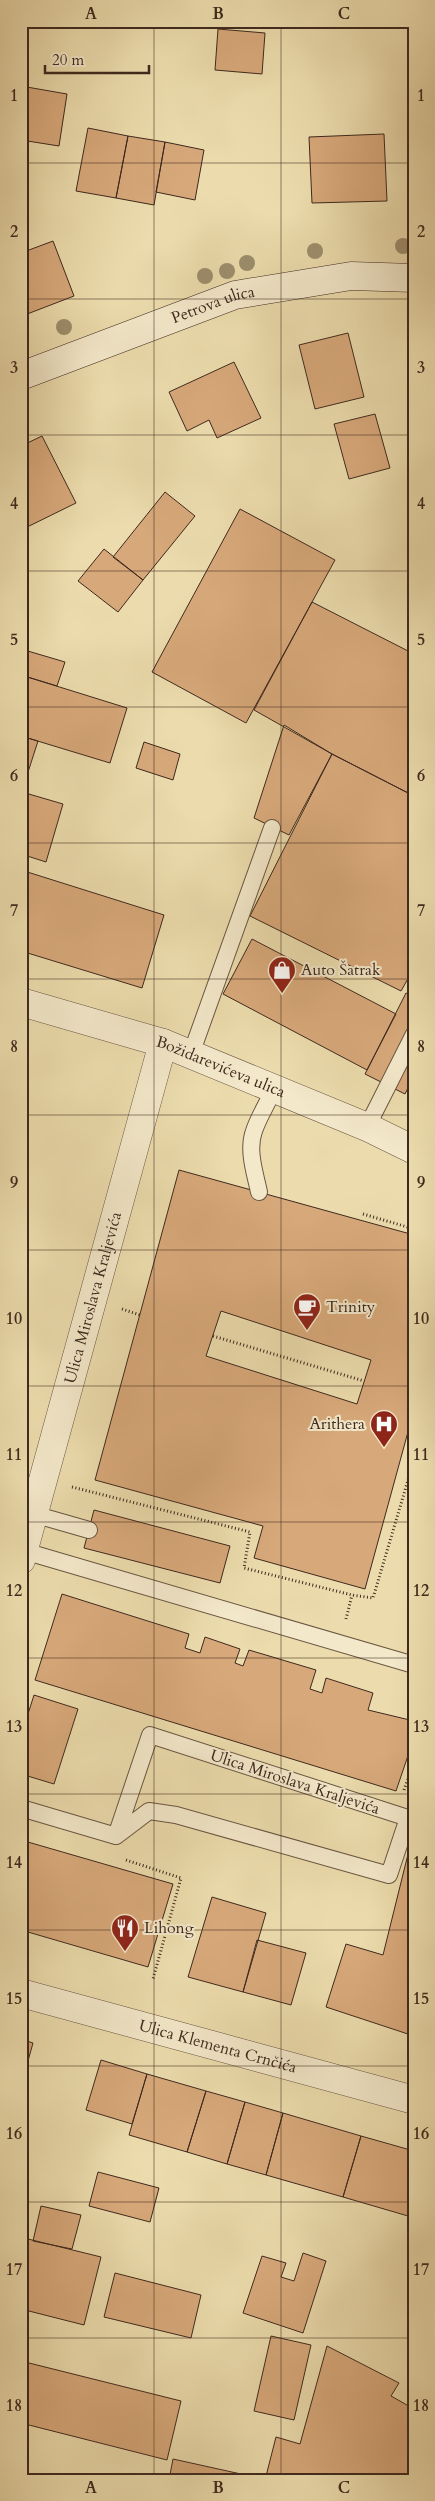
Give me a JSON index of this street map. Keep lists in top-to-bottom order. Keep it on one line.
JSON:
{"streets":{"street":["Petrova ulica","Božidarevićeva ulica","Ulica Miroslava Kraljevića","Ulica Klementa Crnčića"]},"crossings":[["Božidarevićeva ulica","Ulica Miroslava Kraljevića"]],"places":{"shop":["Auto Šatrak"],"cafe":["Trinity"],"hospital":["Arithera"],"restaurant":["Lihong"]},"scale_bar":"20 m","grid":{"columns":["A","B","C"],"rows":["1","2","3","4","5","6","7","8","9","10","11","12","13","14","15","16","17","18"]}}
